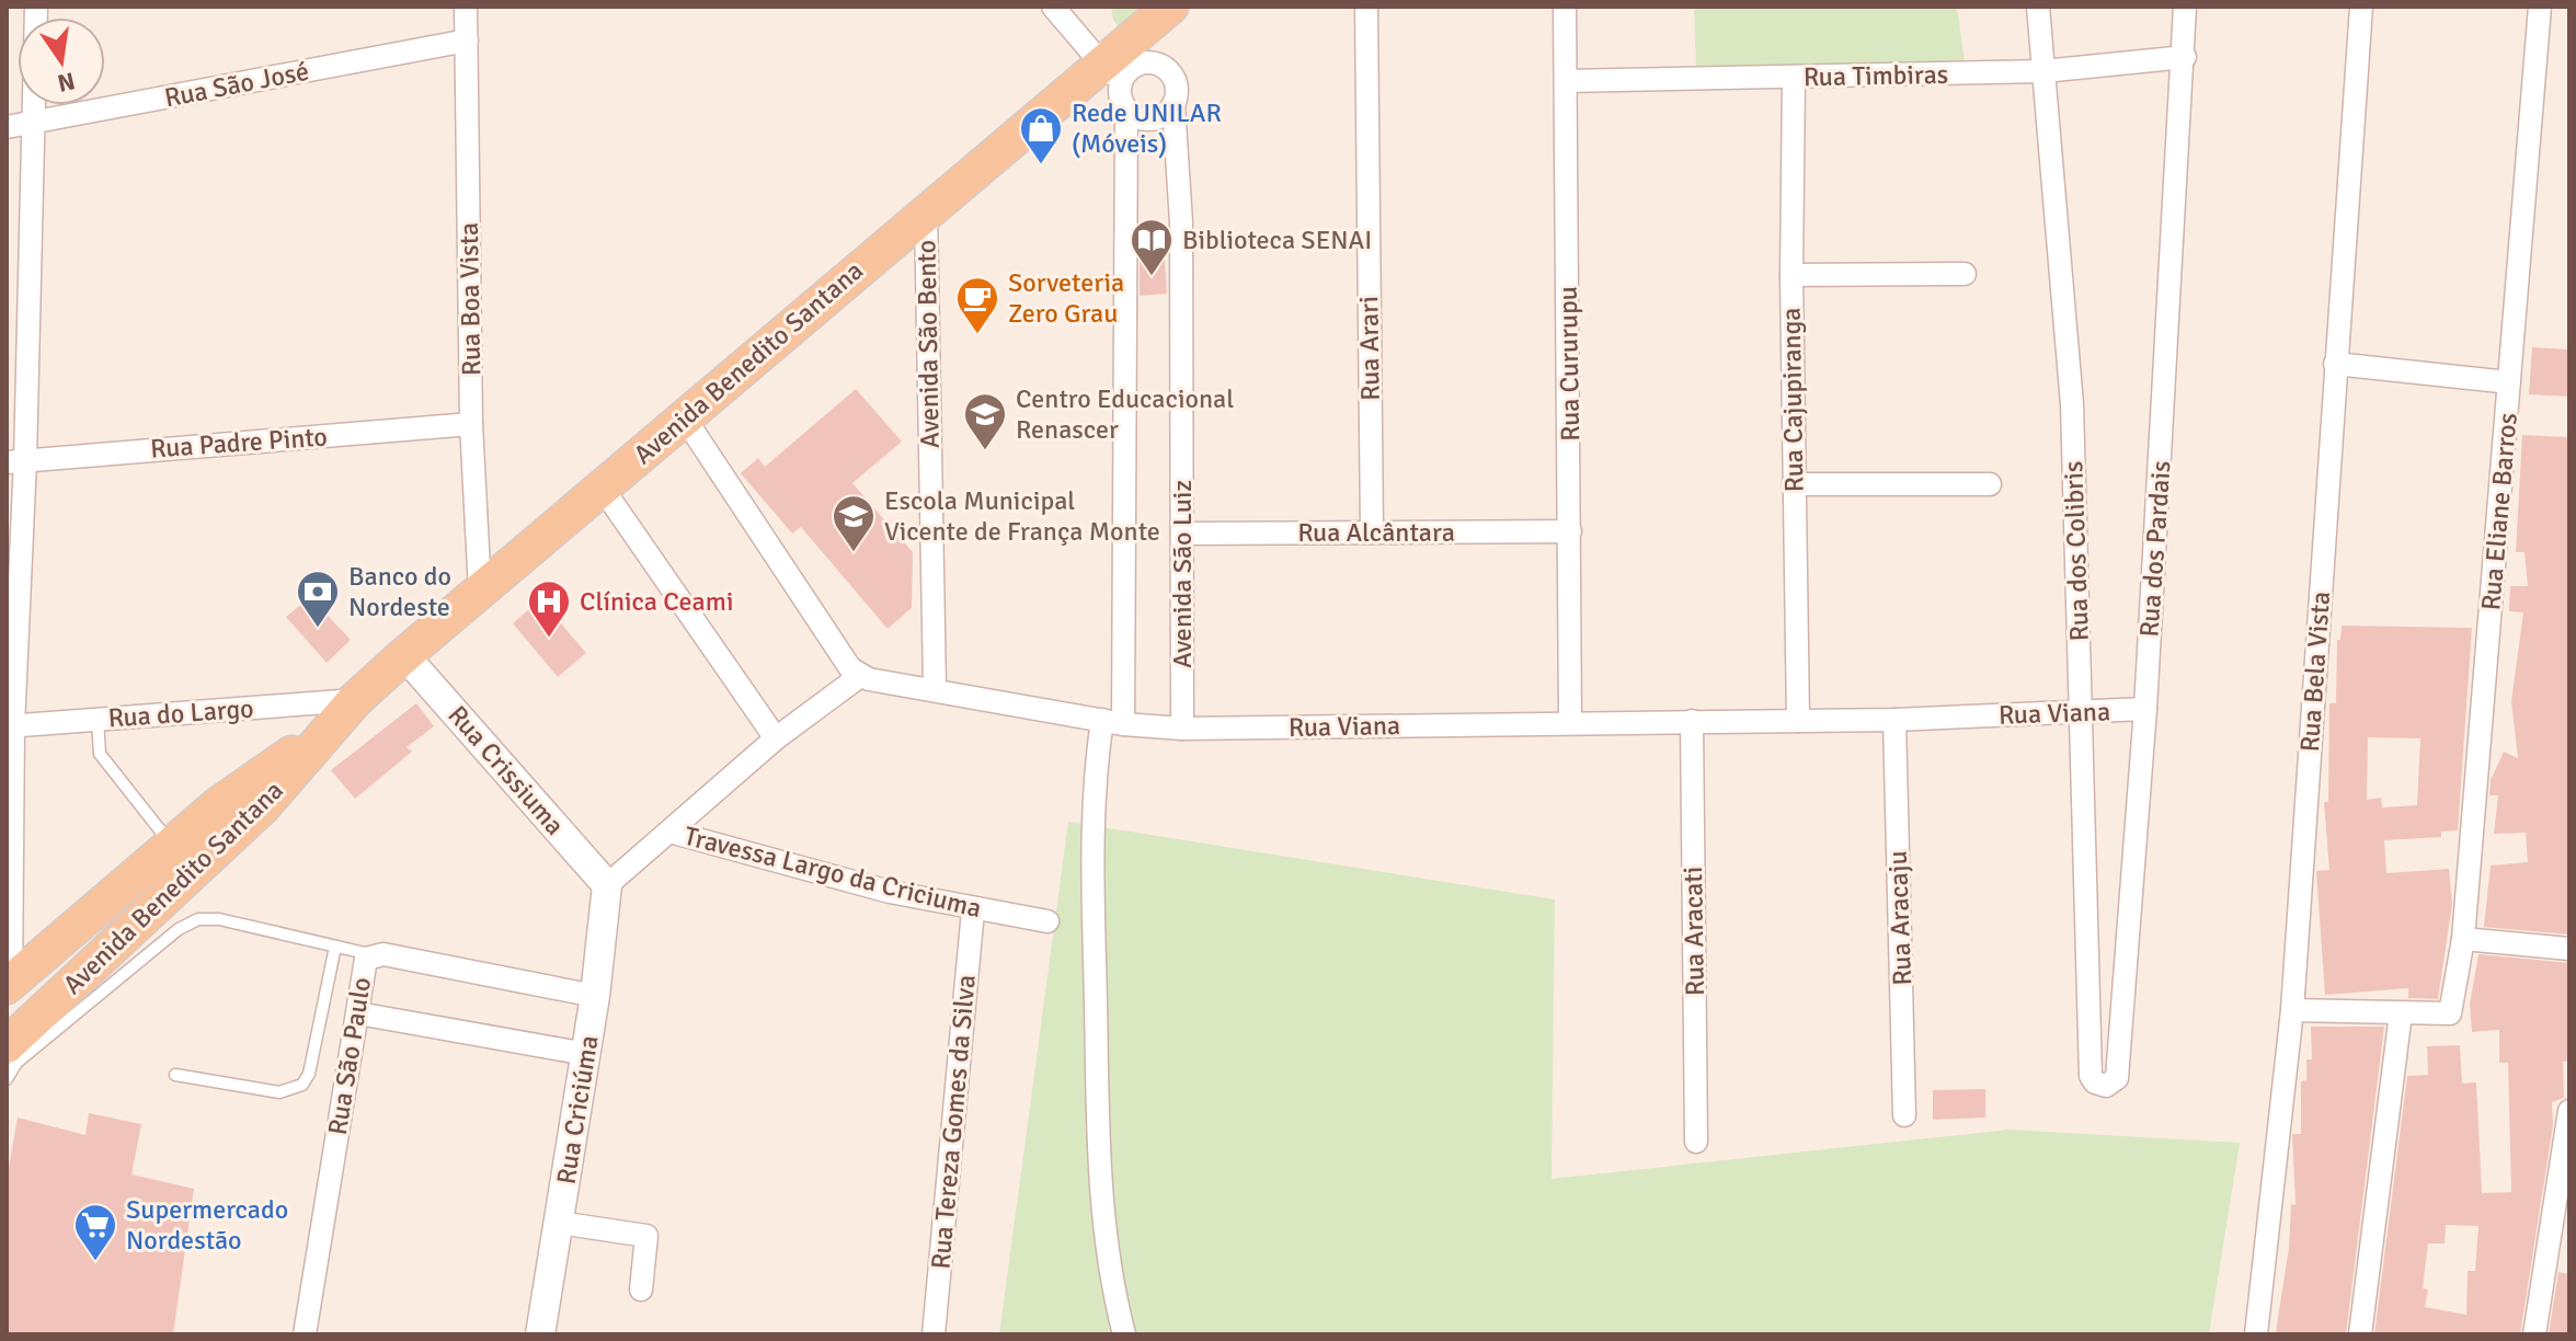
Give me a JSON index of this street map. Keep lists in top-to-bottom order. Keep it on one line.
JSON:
{"streets":{"main road":["Avenida Benedito Santana"],"street":["Rua Timbiras","Rua São José","Rua Boa Vista","Avenida São Bento","Rua Arari","Rua Cururupu","Rua Cajupiranga","Rua Padre Pinto","Rua Eliane Barros","Rua Alcântara","Rua dos Pardais","Rua dos Colibris","Avenida São Luiz","Rua Bela Vista","Rua do Largo","Rua Viana","Rua Crissiuma","Travessa Largo da Criciuma","Rua Aracaju","Rua Aracati","Rua São Paulo","Rua Criciúma","Rua Tereza Gomes da Silva"]},"crossings":[["Rua Timbiras","Rua Cururupu"],["Rua Timbiras","Rua Cajupiranga"],["Rua Timbiras","Rua dos Pardais"],["Rua Timbiras","Rua dos Colibris"],["Rua São José","Rua Boa Vista"],["Rua Boa Vista","Avenida Benedito Santana"],["Rua Boa Vista","Rua Padre Pinto"],["Avenida São Bento","Avenida Benedito Santana"],["Avenida São Bento","Rua Viana"],["Rua Arari","Rua Alcântara"],["Avenida Benedito Santana","Rua do Largo"],["Avenida Benedito Santana","Rua Crissiuma"],["Rua Cururupu","Rua Alcântara"],["Rua Cururupu","Rua Viana"],["Rua Cajupiranga","Rua Viana"],["Rua Alcântara","Avenida São Luiz"],["Rua dos Pardais","Rua dos Colibris"],["Rua dos Pardais","Rua Viana"],["Rua dos Colibris","Rua Viana"],["Avenida São Luiz","Rua Viana"],["Rua Viana","Rua Aracaju"],["Rua Viana","Rua Aracati"],["Rua Crissiuma","Rua Criciúma"],["Travessa Largo da Criciuma","Rua Tereza Gomes da Silva"],["Rua São Paulo","Rua Criciúma"]],"places":{"shop":["Rede UNILAR (Móveis)"],"library":["Biblioteca SENAI"],"cafe":["Sorveteria Zero Grau"],"school or university":["Centro Educacional Renascer","Escola Municipal Vicente de França Monte"],"bank":["Banco do Nordeste"],"hospital":["Clínica Ceami"],"supermarket":["Supermercado Nordestão"]},"north":"bottom"}
